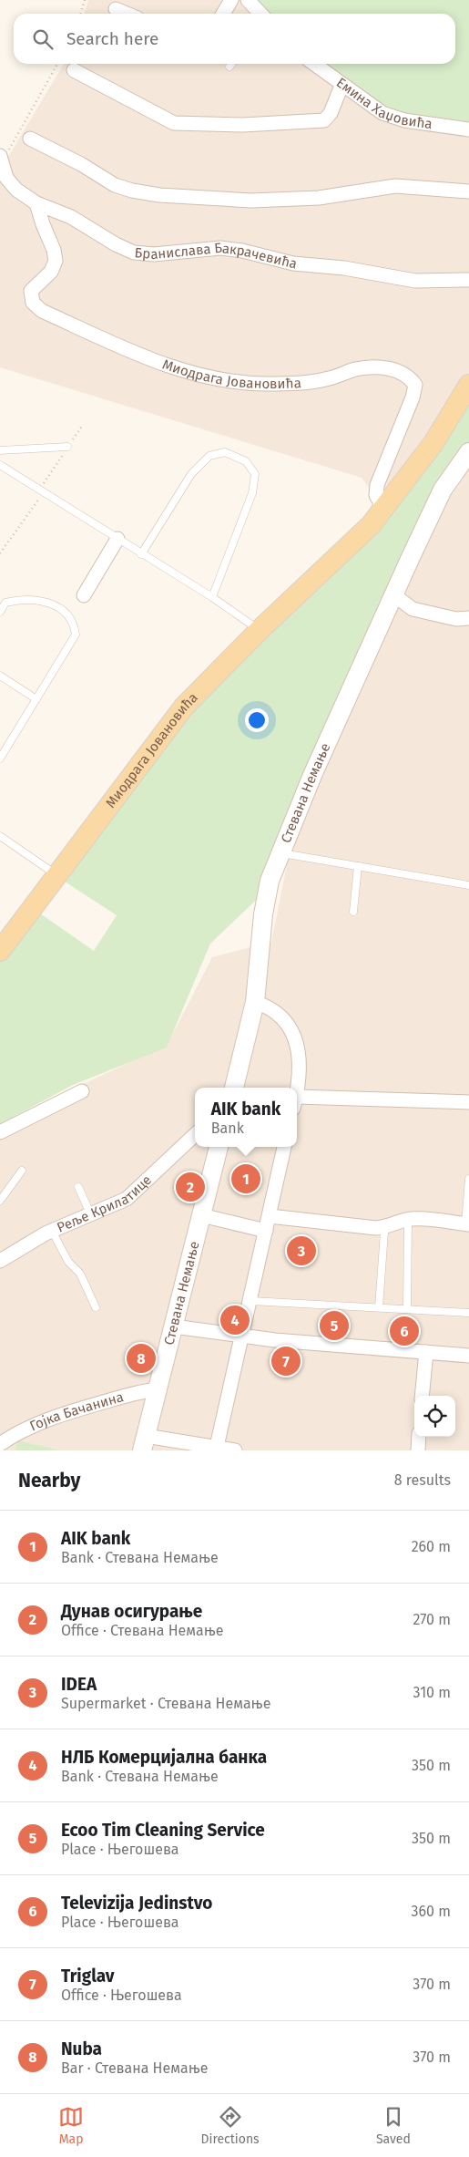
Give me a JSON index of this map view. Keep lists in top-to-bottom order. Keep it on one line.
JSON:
{"streets":{"main road":["Миодрага Јовановића"],"street":["Емина Хаџовића","Бранислава Бакрачевића","Стевана Немање","Реље Крилатице","Гојка Бачанина"]},"crossings":[["Бранислава Бакрачевића","Миодрага Јовановића"],["Стевана Немање","Гојка Бачанина"]],"page":{"search":"Search here","popup":["AIK bank","Bank"],"pins":["1","2","3","4","5","6","8","7"],"heading":["Nearby","8 results"],"list":[{"mark":"1","name":"AIK bank","note":"Bank · Стевана Немање","value":"260 m"},{"mark":"2","name":"Дунав осигурање","note":"Office · Стевана Немање","value":"270 m"},{"mark":"3","name":"IDEA","note":"Supermarket · Стевана Немање","value":"310 m"},{"mark":"4","name":"НЛБ Комерцијална банка","note":"Bank · Стевана Немање","value":"350 m"},{"mark":"5","name":"Ecoo Tim Cleaning Service","note":"Place · Његошева","value":"350 m"},{"mark":"6","name":"Televizija Jedinstvo","note":"Place · Његошева","value":"360 m"},{"mark":"7","name":"Triglav","note":"Office · Његошева","value":"370 m"},{"mark":"8","name":"Nuba","note":"Bar · Стевана Немање","value":"370 m"}],"nav":["Map","Directions","Saved"]}}
